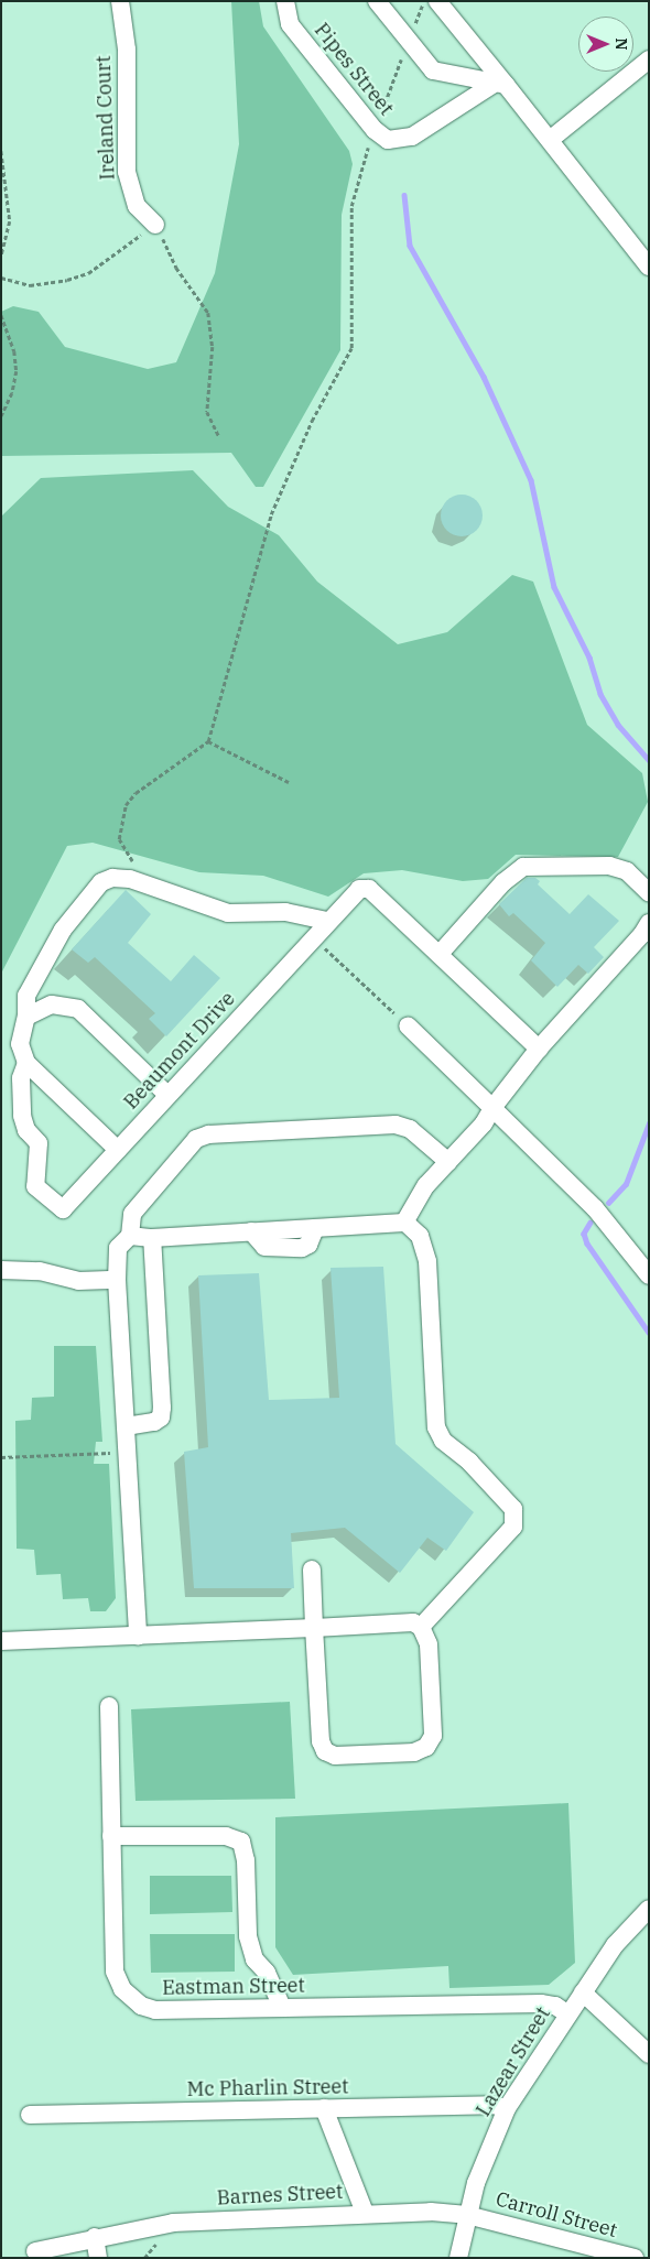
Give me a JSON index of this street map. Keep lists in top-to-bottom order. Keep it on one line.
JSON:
{"streets":{"street":["Pipes Street","Ireland Court","Beaumont Drive","Eastman Street","Lazear Street","Mc Pharlin Street","Barnes Street","Carroll Street"]},"crossings":[["Eastman Street","Lazear Street"],["Lazear Street","Mc Pharlin Street"],["Lazear Street","Barnes Street"],["Lazear Street","Carroll Street"],["Barnes Street","Carroll Street"]],"north":"right"}
